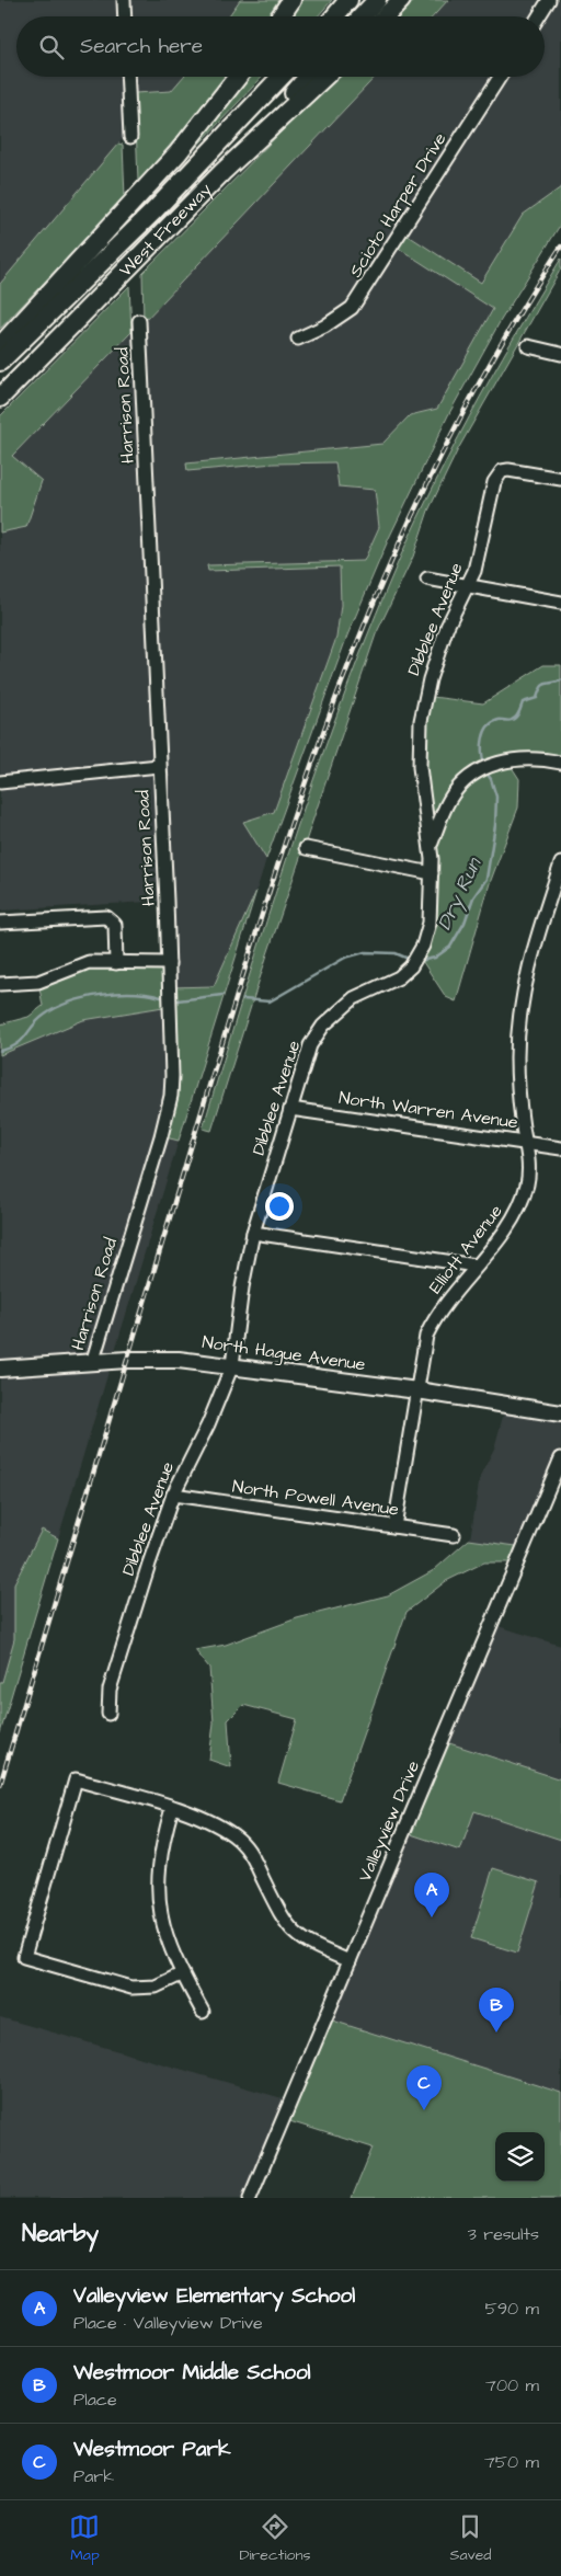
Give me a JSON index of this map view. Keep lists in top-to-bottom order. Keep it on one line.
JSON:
{"streets":{"highway":["West Freeway"],"main road":["North Hague Avenue"],"street":["Scioto Harper Drive","Harrison Road","Dibblee Avenue","North Warren Avenue","Elliott Avenue","North Powell Avenue","Valleyview Drive"]},"crossings":[["Harrison Road","North Hague Avenue"],["Dibblee Avenue","North Warren Avenue"],["Dibblee Avenue","North Hague Avenue"],["Dibblee Avenue","North Powell Avenue"],["North Warren Avenue","Elliott Avenue"],["Elliott Avenue","North Hague Avenue"],["Elliott Avenue","North Powell Avenue"]],"water":["Dry Run"],"page":{"search":"Search here","pins":["A","B","C"],"heading":["Nearby","3 results"],"list":[{"mark":"A","name":"Valleyview Elementary School","note":"Place · Valleyview Drive","value":"590 m"},{"mark":"B","name":"Westmoor Middle School","note":"Place","value":"700 m"},{"mark":"C","name":"Westmoor Park","note":"Park","value":"750 m"}],"nav":["Map","Directions","Saved"]}}
